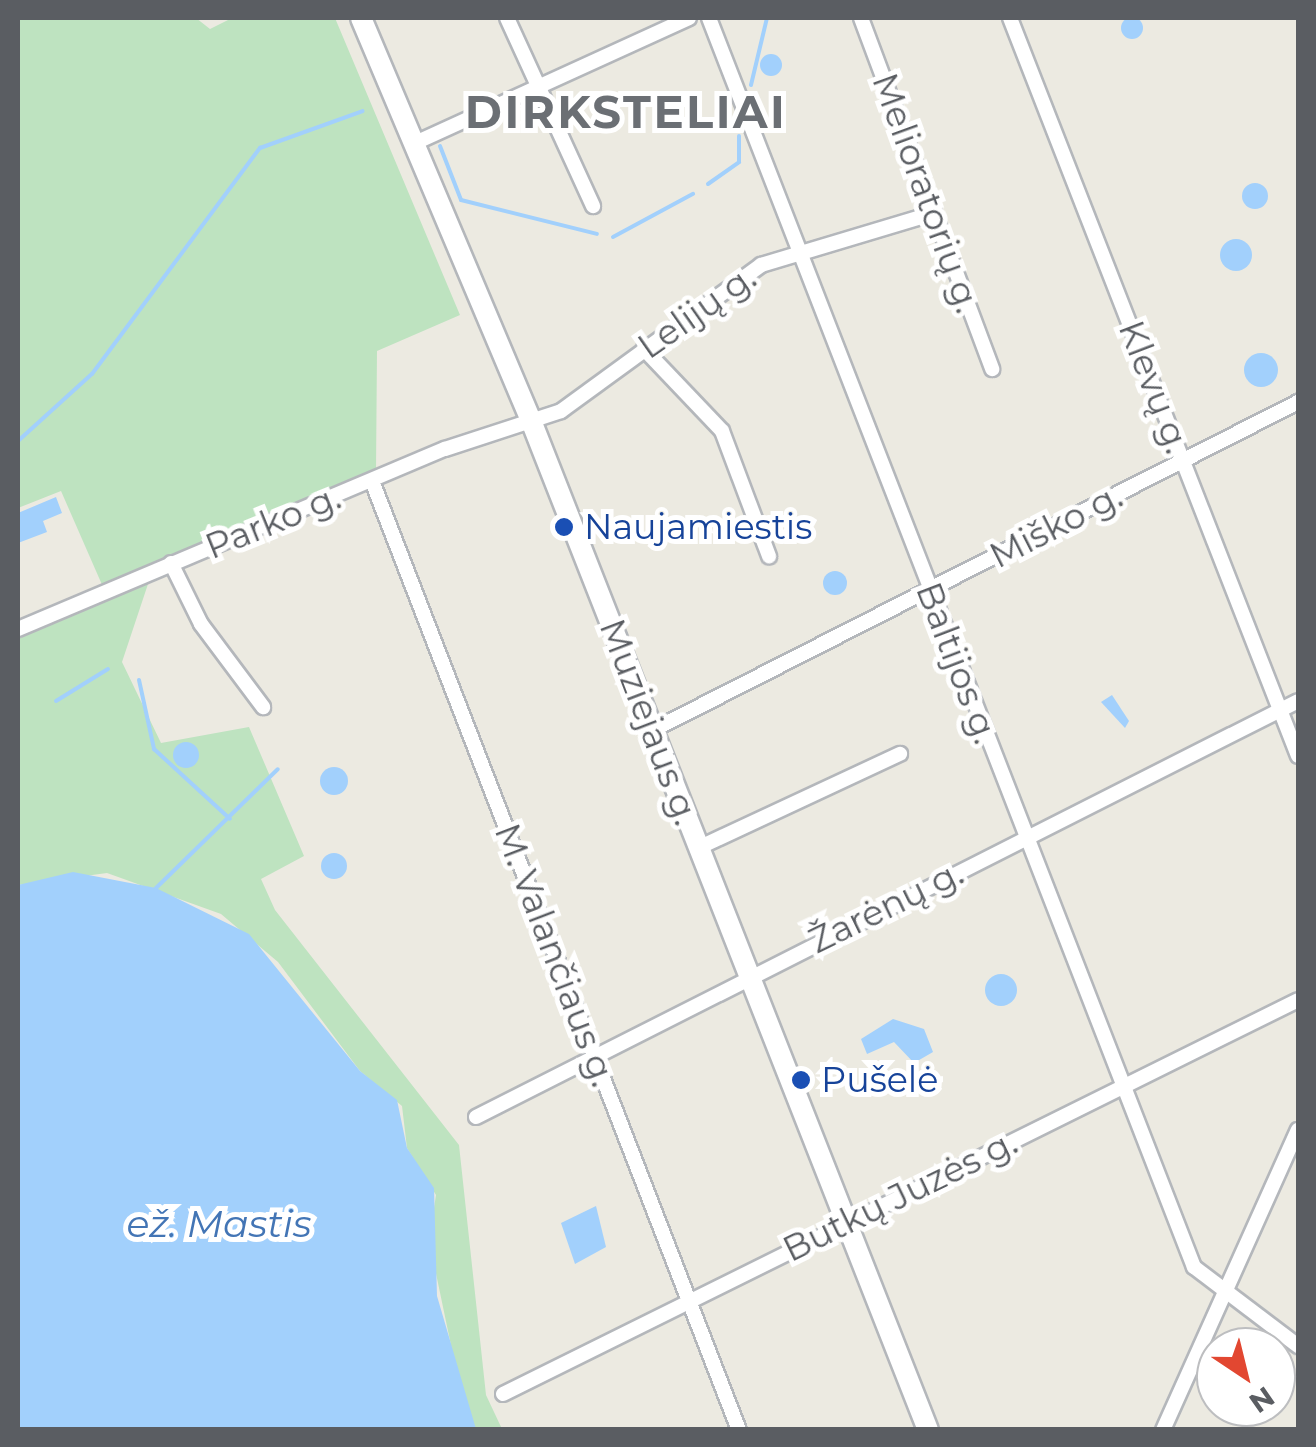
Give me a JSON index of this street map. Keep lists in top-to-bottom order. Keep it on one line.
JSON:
{"streets":{"main road":["Muziejaus g."],"street":["Melioratorių g.","Lelijų g.","Klevų g.","Parko g.","Miško g.","Baltijos g.","Žarėnų g.","M. Valančiaus g.","Butkų Juzės g."]},"crossings":[["Melioratorių g.","Lelijų g."],["Lelijų g.","Parko g."],["Lelijų g.","Baltijos g."],["Lelijų g.","Muziejaus g."],["Klevų g.","Miško g."],["Klevų g.","Žarėnų g."],["Parko g.","Muziejaus g."],["Parko g.","M. Valančiaus g."],["Miško g.","Baltijos g."],["Miško g.","Muziejaus g."],["Baltijos g.","Žarėnų g."],["Baltijos g.","Butkų Juzės g."],["Muziejaus g.","Žarėnų g."],["Muziejaus g.","Butkų Juzės g."],["Žarėnų g.","M. Valančiaus g."],["M. Valančiaus g.","Butkų Juzės g."]],"districts":["DIRKSTELIAI"],"water":["ež. Mastis"],"places":["Naujamiestis","Pušelė"],"north":"bottom right"}
